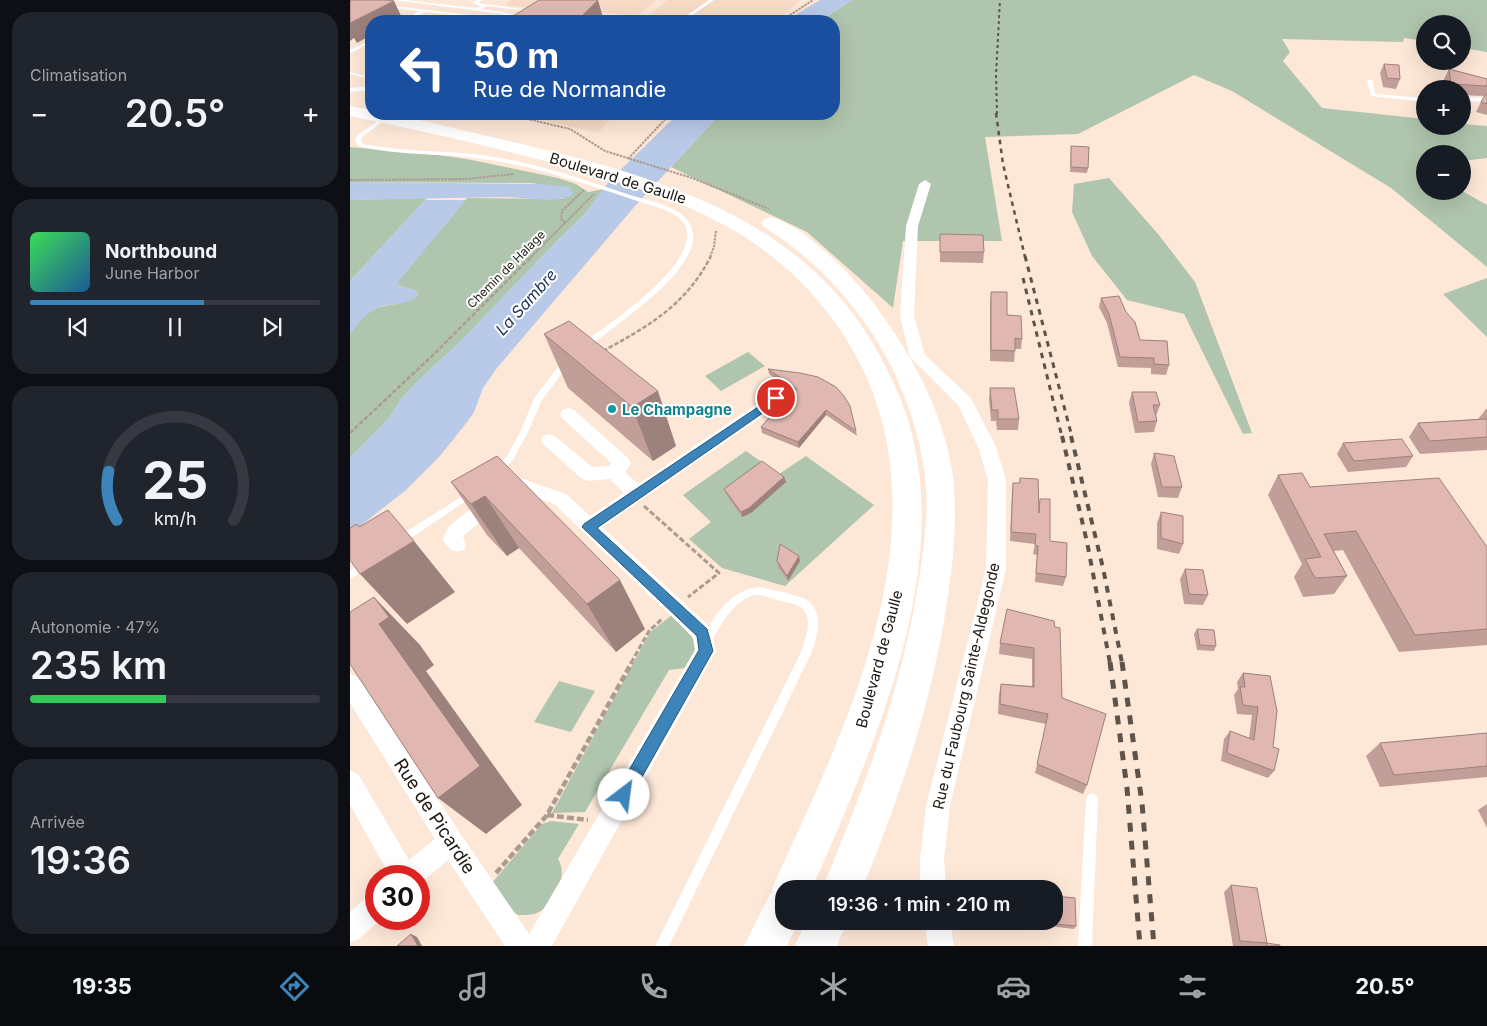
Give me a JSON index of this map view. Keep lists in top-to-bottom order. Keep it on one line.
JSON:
{"streets":{"main road":["Boulevard de Gaulle"],"street":["Rue du Faubourg Sainte-Aldegonde","Rue de Picardie"],"path":["Chemin de Halage"]},"water":["La Sambre"],"places":["Le Champagne"],"page":{"tile":["Climatisation",["Autonomie · 47%","235 km"],["Arrivée","19:36"]],"map_buttons":["+","−"],"turn":["50 m","Rue de Normandie"],"heat":["−","20.5°","+"],"song":["Northbound","June Harbor"],"limit":"30","trip":"19:36 · 1 min · 210 m","tabs":["19:35","20.5°"],"gauge":["25","km/h"]}}
